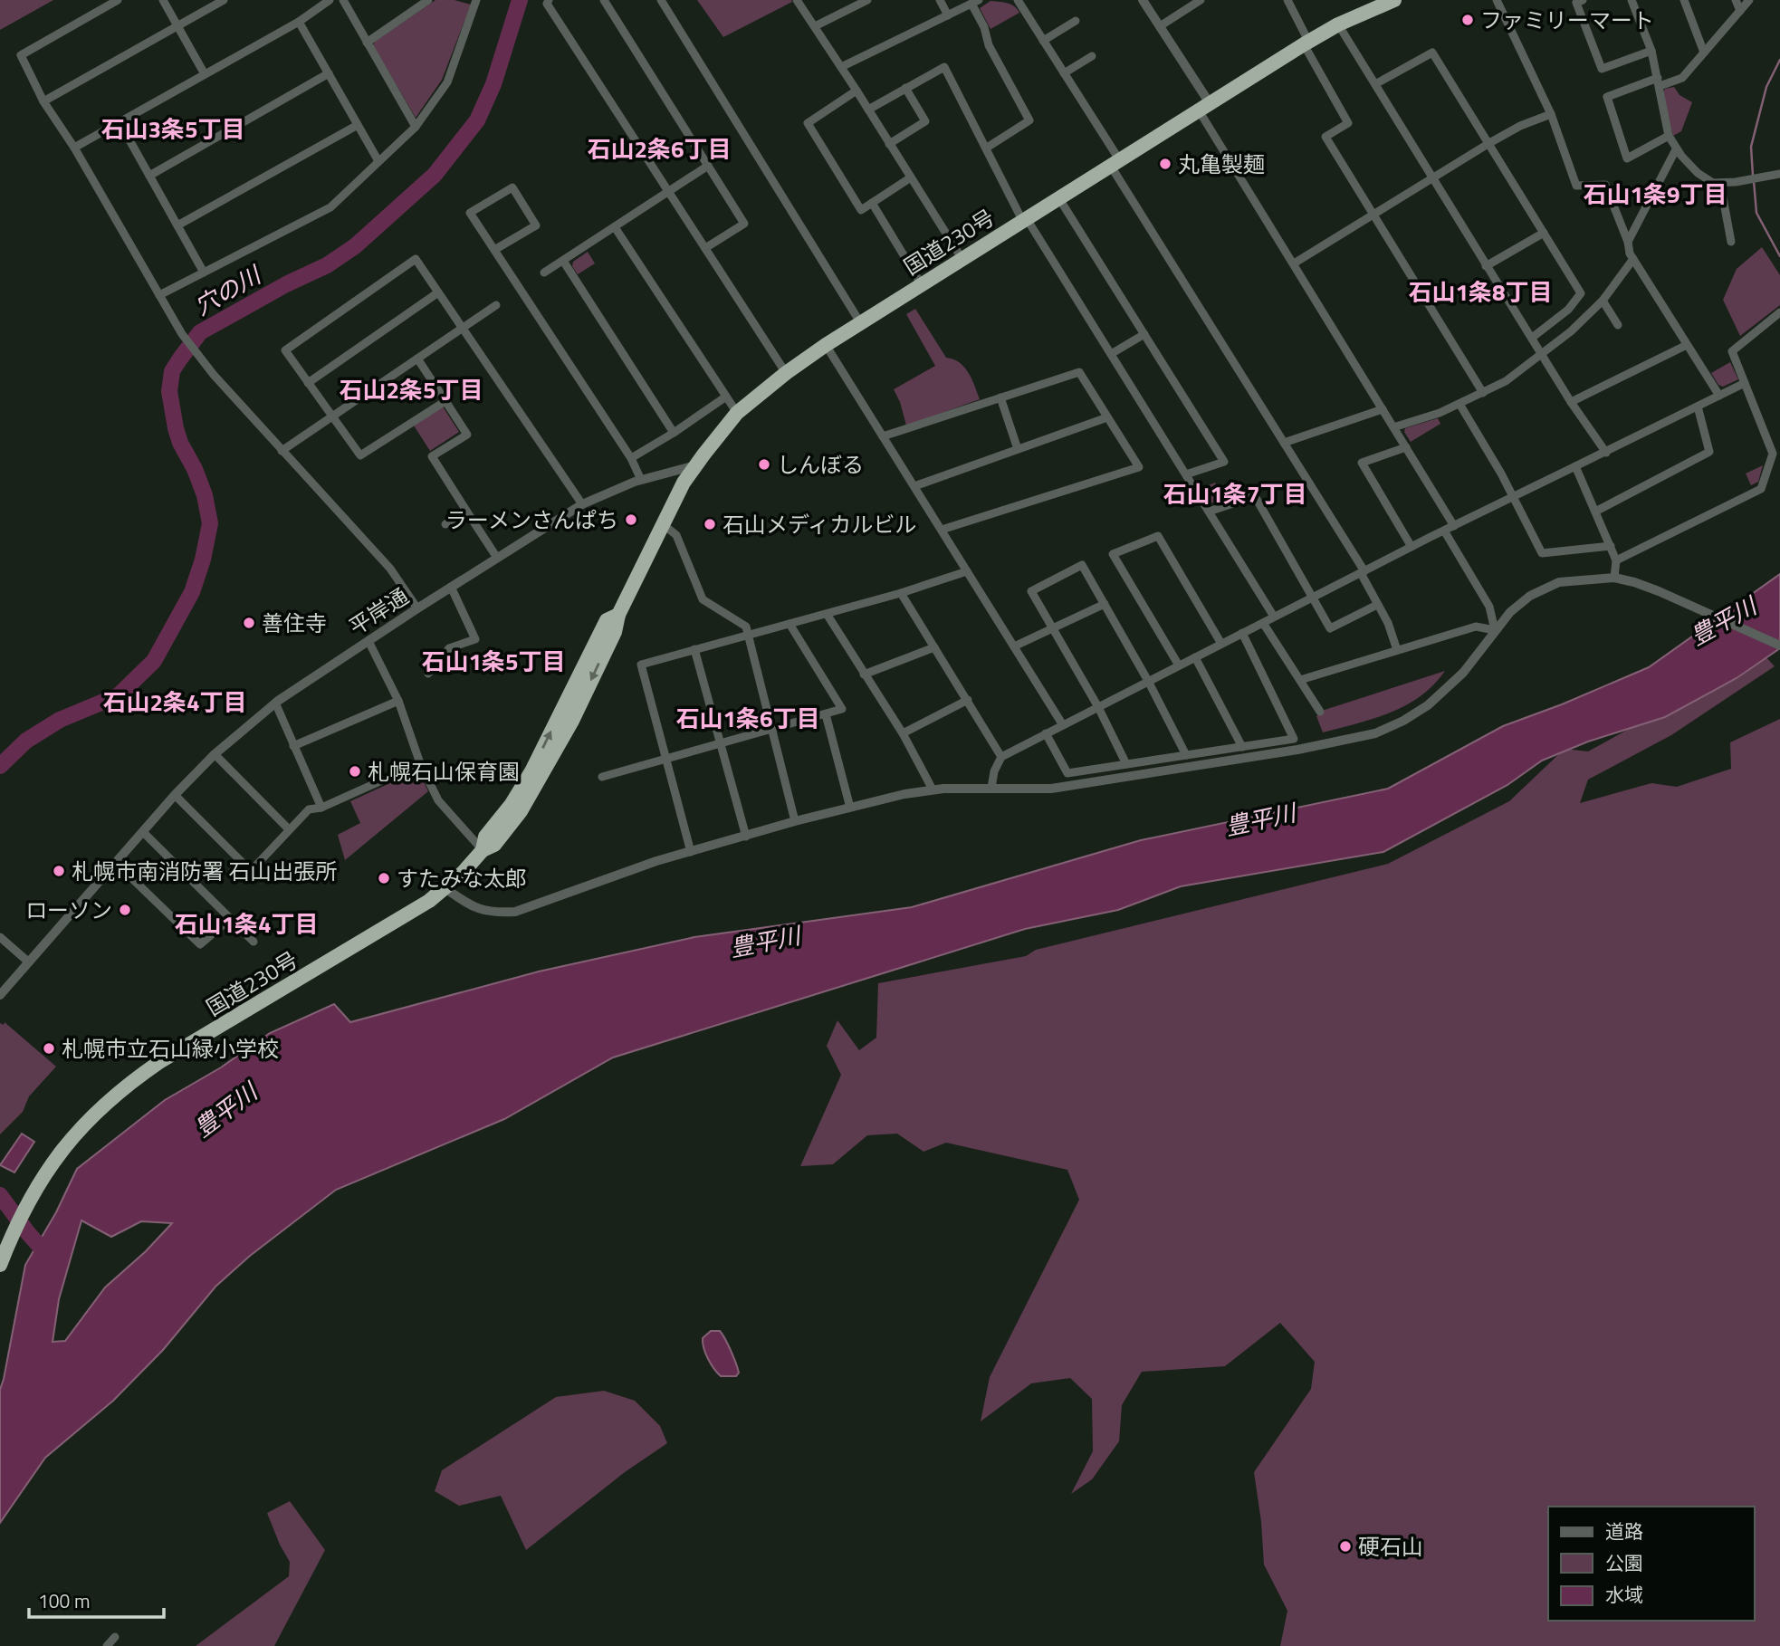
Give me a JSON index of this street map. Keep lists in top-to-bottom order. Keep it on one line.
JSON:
{"streets":{"highway":["国道230号"],"street":["平岸通"]},"crossings":[["国道230号","平岸通"]],"districts":["石山3条5丁目","石山2条6丁目","石山1条9丁目","石山1条8丁目","石山2条5丁目","石山1条7丁目","石山1条5丁目","石山2条4丁目","石山1条6丁目","石山1条4丁目"],"water":["穴の川","豊平川"],"places":["ファミリーマート","丸亀製麺","しんぼる","ラーメンさんぱち","石山メディカルビル","善住寺","札幌石山保育園","札幌市南消防署 石山出張所","すたみな太郎","ローソン","札幌市立石山緑小学校","硬石山"],"legend":["道路","公園","水域"],"scale_bar":"100 m"}
